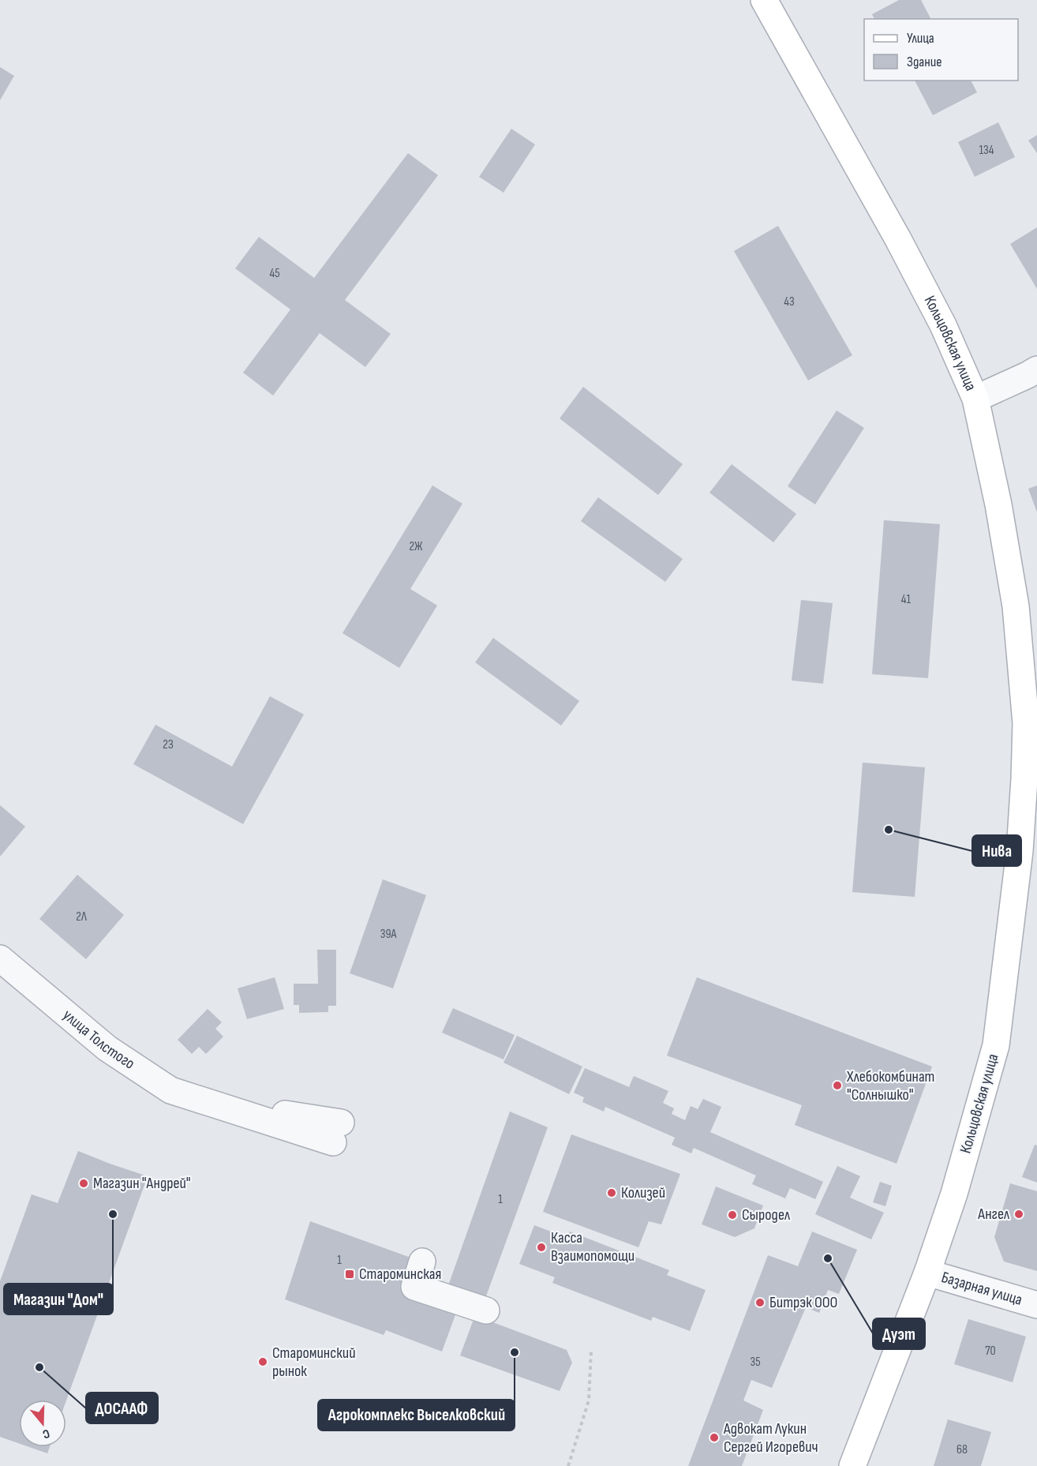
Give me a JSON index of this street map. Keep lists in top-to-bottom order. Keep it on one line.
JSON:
{"streets":{"main road":["Кольцовская улица"],"street":["улица Толстого","Базарная улица"]},"crossings":[["Кольцовская улица","Базарная улица"]],"places":{"other":["Нива","Хлебокомбинат \"Солнышко\"","Магазин \"Андрей\"","Колизей","Магазин \"Дом\"","Ангел","Сыродел","Касса Взаимопомощи","Дуэт","Битрэк ООО","Агрокомплекс Выселковский","Староминский рынок","ДОСААФ","Адвокат Лукин Сергей Игоревич"],"transit":["Староминская"]},"house_numbers":["134","45","43","2Ж","41","2З","2Л","39А","1","1","70","35","68"],"legend":["Улица","Здание"],"north":"bottom"}
